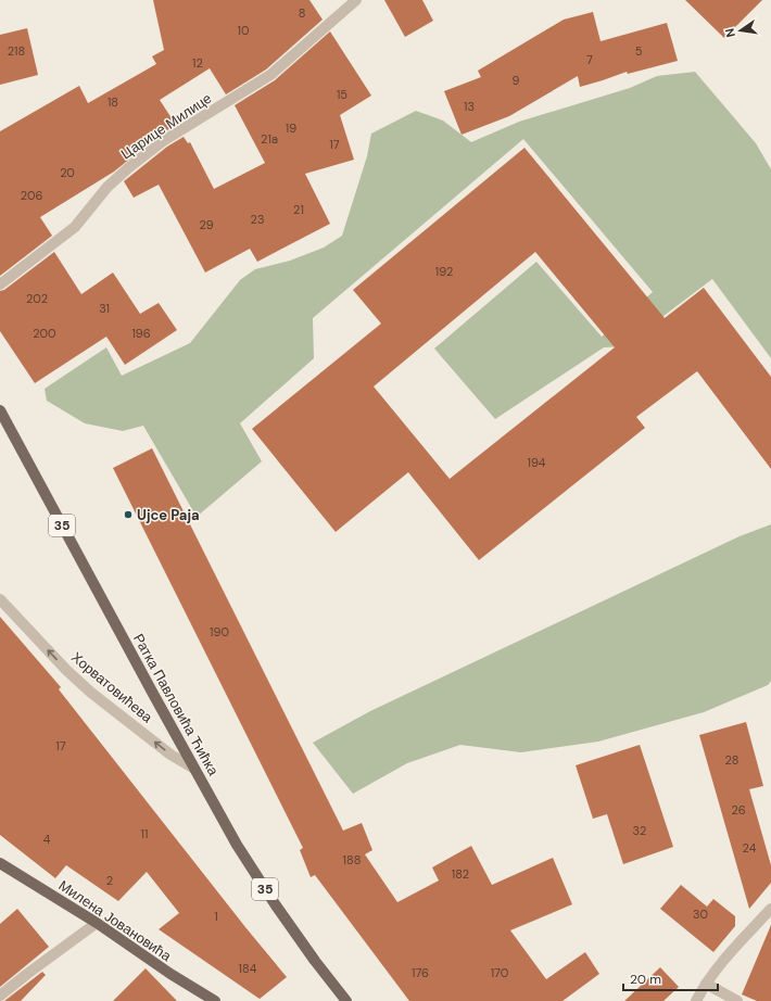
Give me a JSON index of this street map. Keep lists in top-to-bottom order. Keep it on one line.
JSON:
{"streets":{"main road":["35","Ратка Павловића Ћићка","Милена Јовановића"],"street":["Царице Милице","Хорватовићева"]},"crossings":[["Хорватовићева","Ратка Павловића Ћићка"]],"one_way":["Хорватовићева"],"places":["Ujce Paja"],"house_numbers":["8","10","218","5","7","12","9","15","18","13","19","21a","17","20","206","21","23","29","192","202","31","200","196","194","190","17","28","26","32","11","4","24","188","182","2","30","1","184","176","170"],"scale_bar":"20 m","north":"left"}
